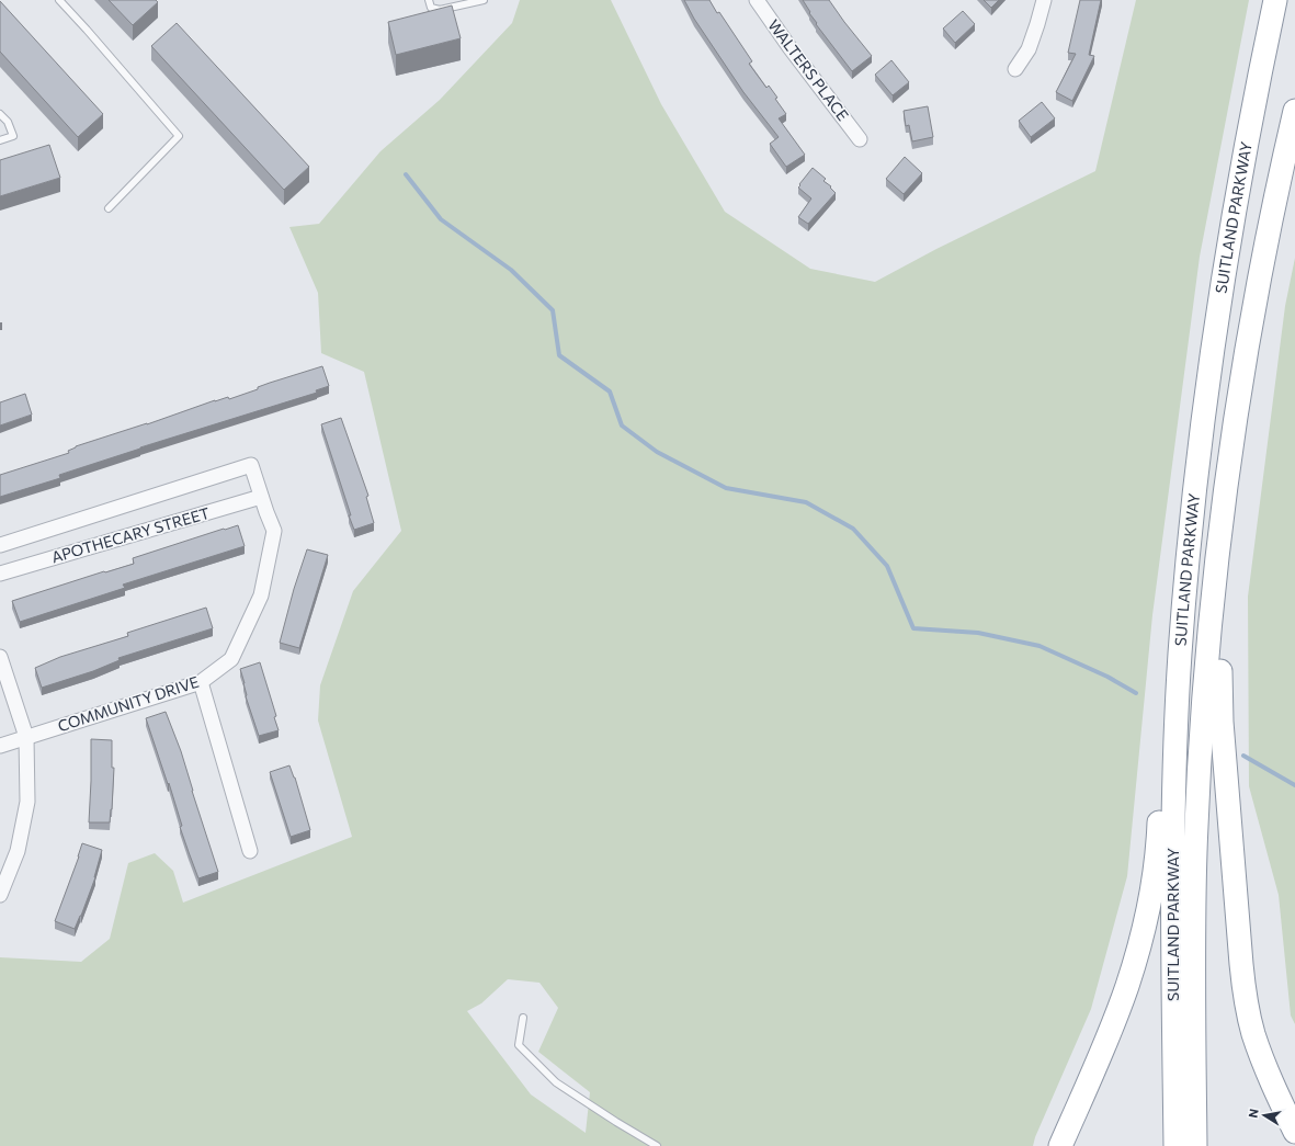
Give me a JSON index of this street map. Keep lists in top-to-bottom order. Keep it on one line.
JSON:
{"streets":{"highway":["SUITLAND PARKWAY"],"street":["WALTERS PLACE","APOTHECARY STREET","COMMUNITY DRIVE"]},"crossings":[["APOTHECARY STREET","COMMUNITY DRIVE"]],"north":"left"}
